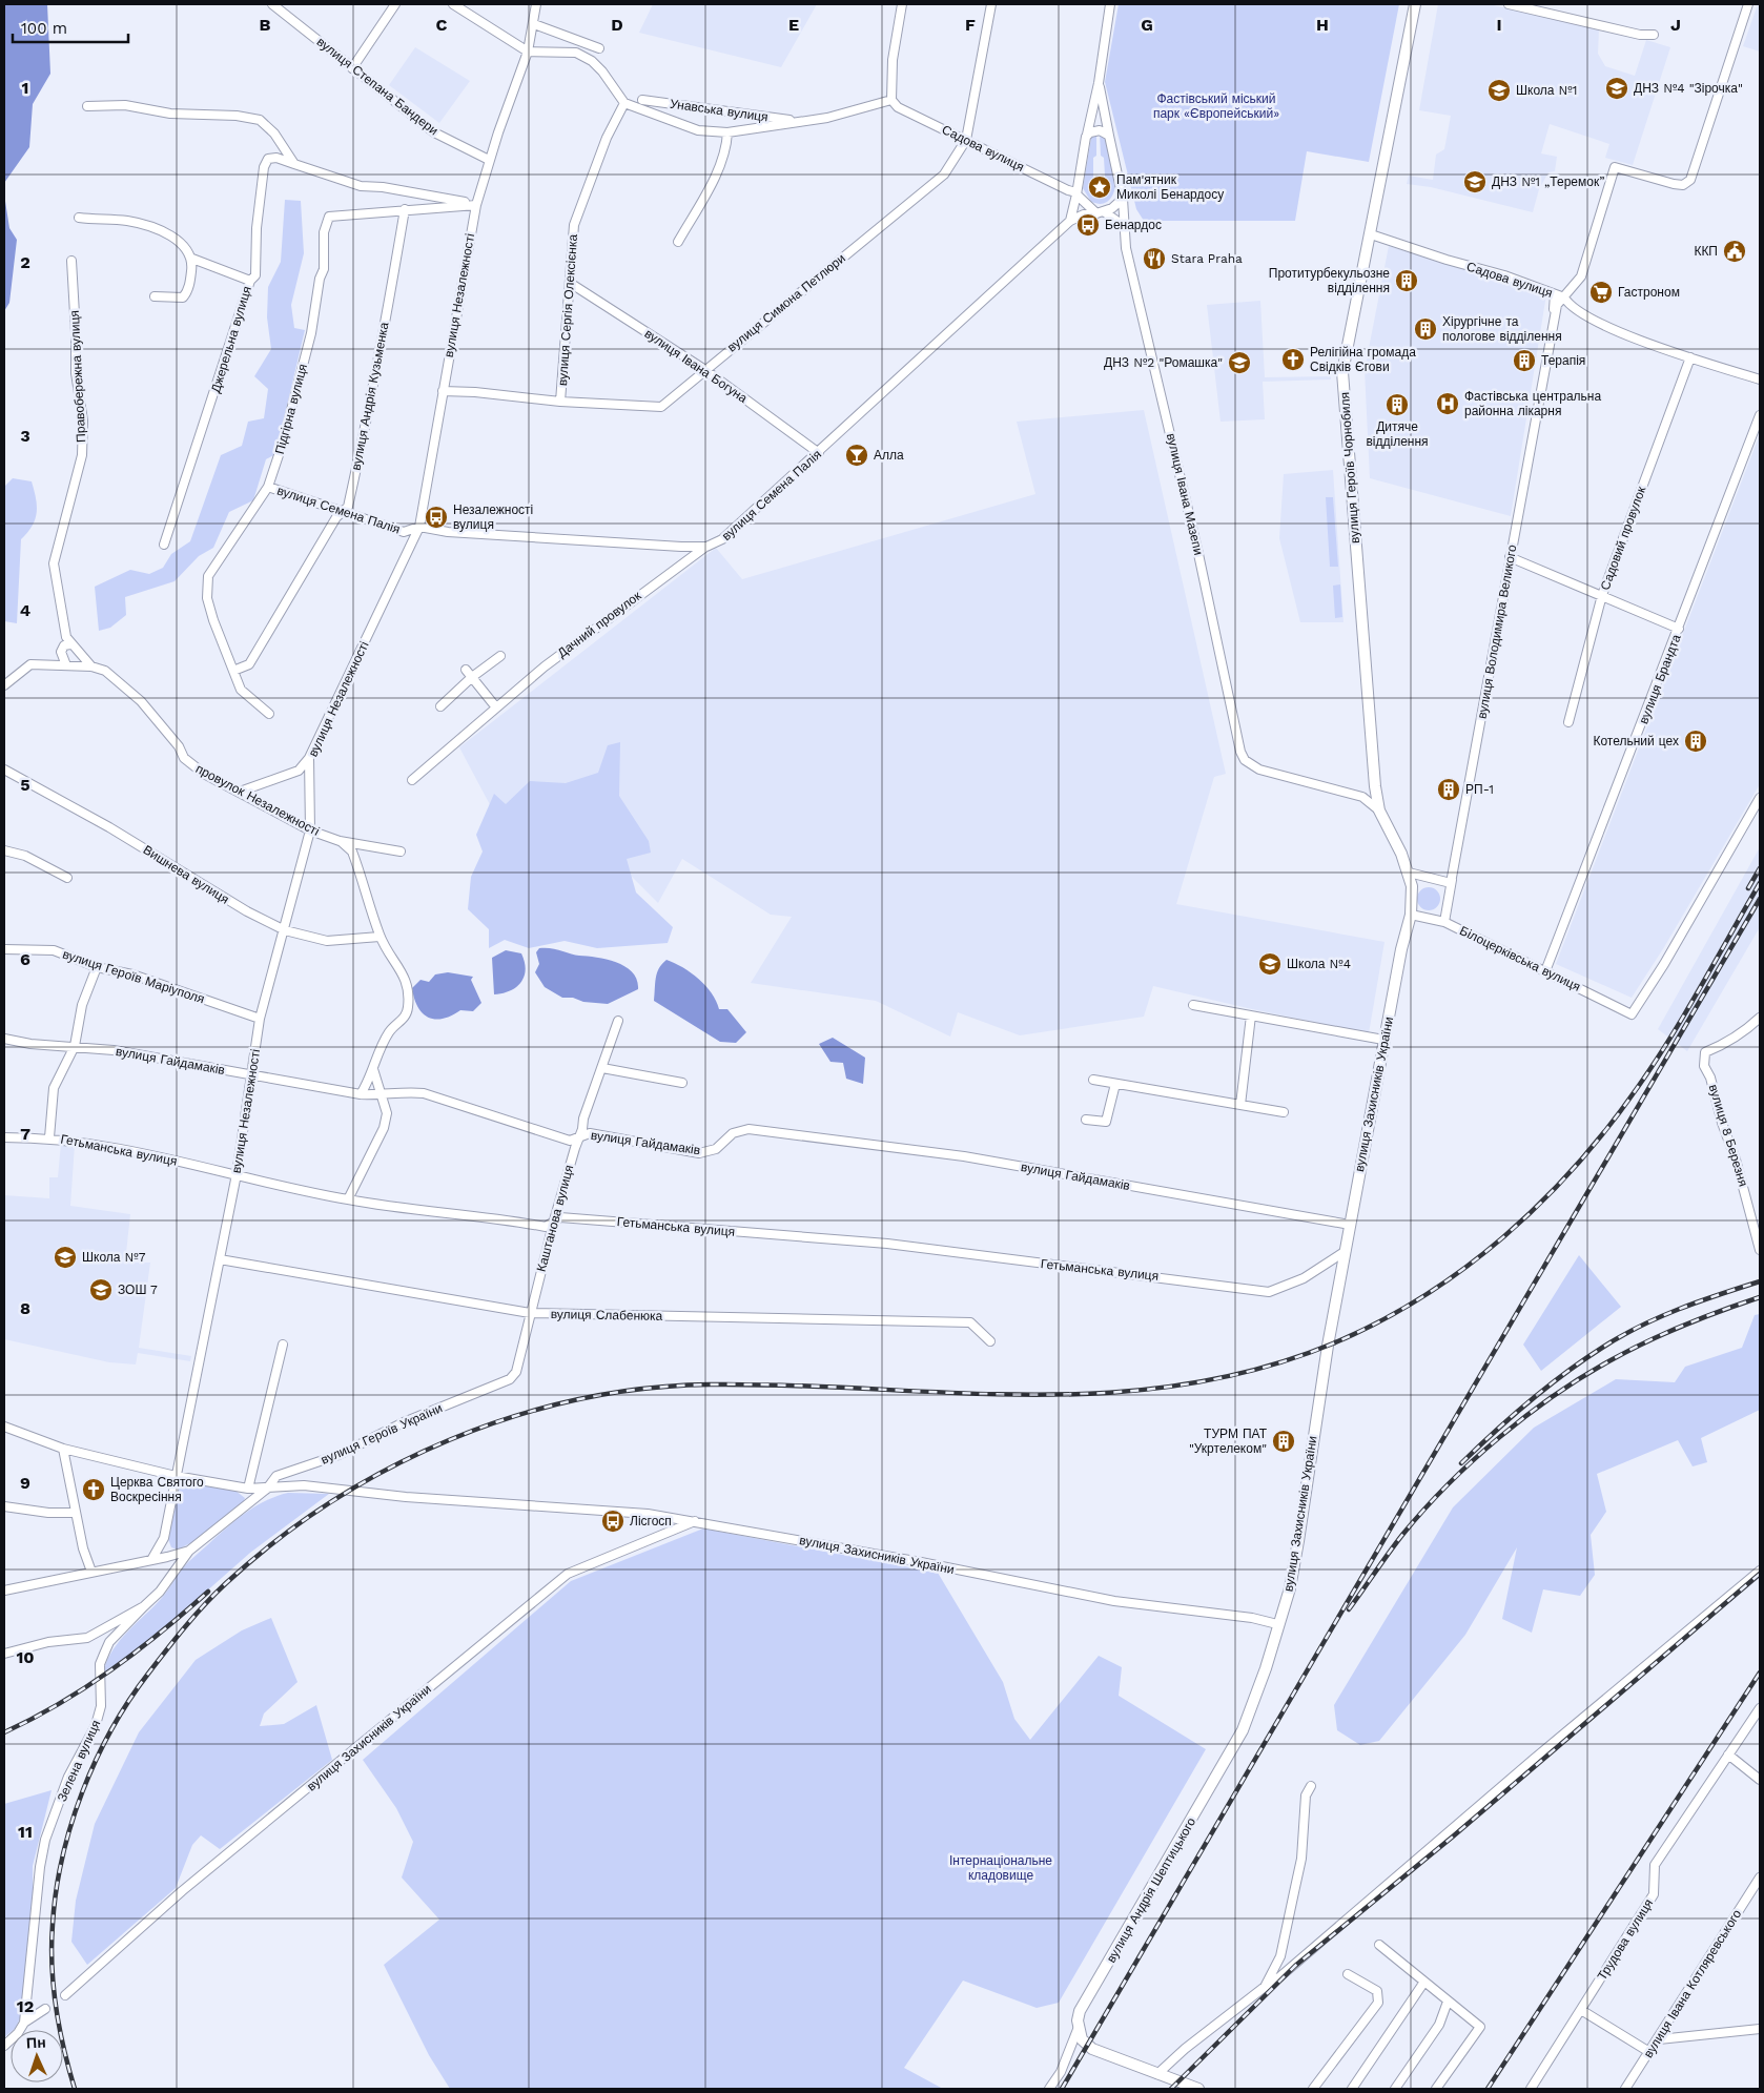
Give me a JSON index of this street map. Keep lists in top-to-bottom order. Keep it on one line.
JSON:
{"streets":{"main road":["вулиця Героїв Чорнобиля","вулиця Захисників України","вулиця Андрія Шептицького"],"street":["вулиця Степана Бандери","Унавська вулиця","Садова вулиця","вулиця Незалежності","вулиця Симона Петлюри","вулиця Сергія Олексієнка","Джерельна вулиця","вулиця Івана Богуна","Правобережна вулиця","вулиця Андрія Кузьменка","Підгірна вулиця","вулиця Івана Мазепи","вулиця Семена Палія","Садовий провулок","Дачний провулок","вулиця Володимира Великого","вулиця Брандта","провулок Незалежності","Вишнева вулиця","Білоцерківська вулиця","вулиця Героїв Маріуполя","вулиця Гайдамаків","вулиця 8 Березня","Гетьманська вулиця","Каштанова вулиця","вулиця Слабенюка","вулиця Героїв України","Зелена вулиця","Трудова вулиця","вулиця Івана Котляревського"]},"crossings":[["вулиця Степана Бандери","вулиця Незалежності"],["Унавська вулиця","Садова вулиця"],["Унавська вулиця","вулиця Сергія Олексієнка"],["Садова вулиця","вулиця Симона Петлюри"],["Садова вулиця","вулиця Героїв Чорнобиля"],["Садова вулиця","Садовий провулок"],["Садова вулиця","вулиця Володимира Великого"],["вулиця Незалежності","вулиця Симона Петлюри"],["вулиця Незалежності","Підгірна вулиця"],["вулиця Незалежності","вулиця Семена Палія"],["вулиця Незалежності","провулок Незалежності"],["вулиця Незалежності","Вишнева вулиця"],["вулиця Незалежності","вулиця Героїв Маріуполя"],["вулиця Незалежності","вулиця Гайдамаків"],["вулиця Незалежності","Гетьманська вулиця"],["вулиця Незалежності","вулиця Слабенюка"],["вулиця Симона Петлюри","вулиця Сергія Олексієнка"],["вулиця Симона Петлюри","вулиця Івана Богуна"],["вулиця Сергія Олексієнка","вулиця Івана Богуна"],["вулиця Івана Богуна","вулиця Семена Палія"],["Правобережна вулиця","провулок Незалежності"],["вулиця Андрія Кузьменка","Підгірна вулиця"],["вулиця Андрія Кузьменка","вулиця Семена Палія"],["Підгірна вулиця","вулиця Семена Палія"],["вулиця Героїв Чорнобиля","вулиця Івана Мазепи"],["вулиця Семена Палія","Дачний провулок"],["вулиця Володимира Великого","Білоцерківська вулиця"],["вулиця Брандта","Білоцерківська вулиця"],["Білоцерківська вулиця","вулиця Захисників України"],["вулиця Гайдамаків","вулиця Захисників України"],["вулиця Гайдамаків","Каштанова вулиця"],["вулиця Захисників України","Гетьманська вулиця"],["вулиця Захисників України","вулиця Героїв України"],["вулиця Захисників України","вулиця Андрія Шептицького"],["Гетьманська вулиця","Каштанова вулиця"],["Каштанова вулиця","вулиця Слабенюка"],["Каштанова вулиця","вулиця Героїв України"],["вулиця Героїв України","Зелена вулиця"]],"parks":["Фастівський міський парк «Європейський»","Інтернаціональне кладовище"],"places":{"school or university":["ДНЗ №4 \"Зірочка\"","Школа №1","ДНЗ №1 „Теремок”","ДНЗ №2 \"Ромашка\"","Школа №4","Школа №7","ЗОШ 7"],"place":["Пам'ятник Миколі Бенардосу"],"bus stop":["Бенардос","Незалежності вулиця","Лісгосп"],"public building":["ККП"],"restaurant":["Stara Praha"],"building":["Протитурбекульозне відділення","Хірургічне та пологове відділення","Терапія","Дитяче відділення","Котельний цех","РП-1","ТУРМ ПАТ \"Укртелеком\""],"supermarket":["Гастроном"],"church":["Релігійна громада Свідків Єгови","Церква Святого Воскресіння"],"hospital":["Фастівська центральна районна лікарня"],"bar":["Алла"]},"scale_bar":"100 m","north":"top","grid":{"columns":["B","C","D","E","F","G","H","I","J"],"rows":["1","2","3","4","5","6","7","8","9","10","11","12"]}}
